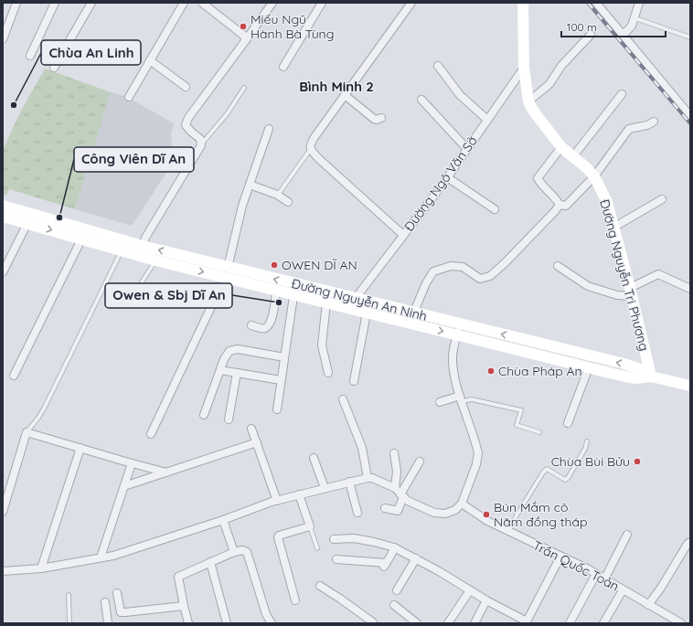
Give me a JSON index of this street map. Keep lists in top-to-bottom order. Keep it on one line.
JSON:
{"streets":{"main road":["Đường Nguyễn Tri Phương","Đường Nguyễn An Ninh"],"street":["Đường Ngô Văn Sở","Trần Quốc Toản"]},"crossings":[["Đường Ngô Văn Sở","Đường Nguyễn Tri Phương"],["Đường Ngô Văn Sở","Đường Nguyễn An Ninh"],["Đường Nguyễn Tri Phương","Đường Nguyễn An Ninh"]],"districts":["Bình Minh 2"],"places":["Miếu Ngũ Hành Bà Tùng","Chùa An Linh","Công Viên Dĩ An","OWEN DĨ AN","Owen & Sbj Dĩ An","Chùa Pháp An","Chùa Bùi Bửu","Bún Mắm cô Năm đồng tháp"],"scale_bar":"100 m"}
